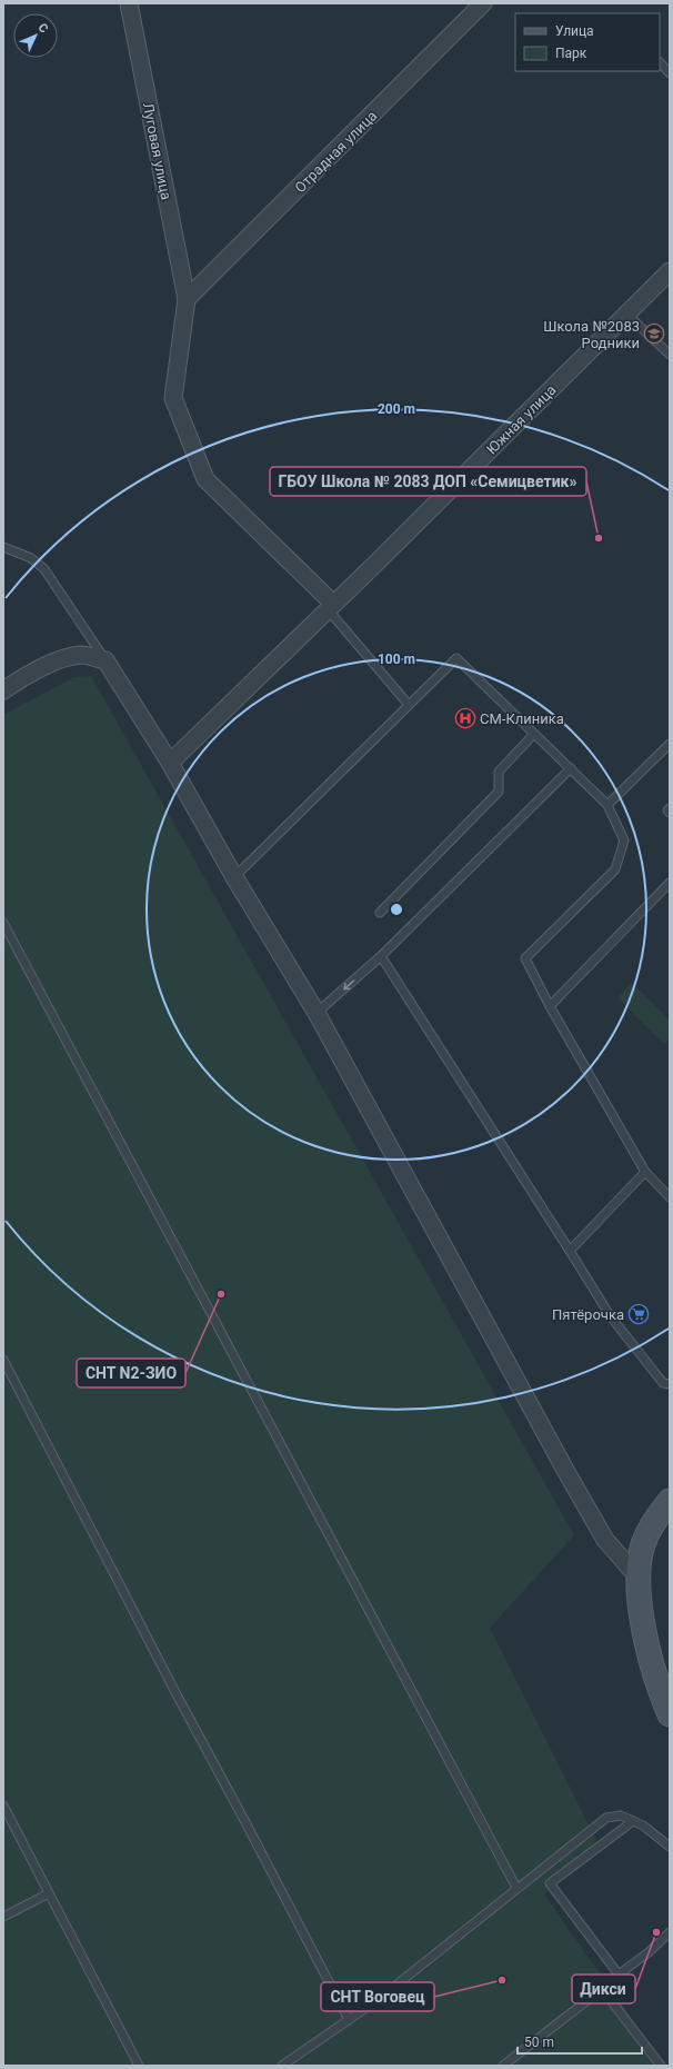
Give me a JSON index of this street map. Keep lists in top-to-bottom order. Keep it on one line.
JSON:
{"streets":{"street":["Луговая улица","Отрадная улица","Южная улица"]},"crossings":[["Луговая улица","Отрадная улица"],["Луговая улица","Южная улица"]],"places":{"school or university":["Школа №2083 Родники"],"other":["ГБОУ Школа № 2083 ДОП «Семицветик»","СНТ N2-ЗИО","Дикси","СНТ Воговец"],"hospital":["СМ-Клиника"],"supermarket":["Пятёрочка"]},"legend":["Улица","Парк"],"scale_bar":"50 m","north":"top right","rings":["200 m","100 m"]}
